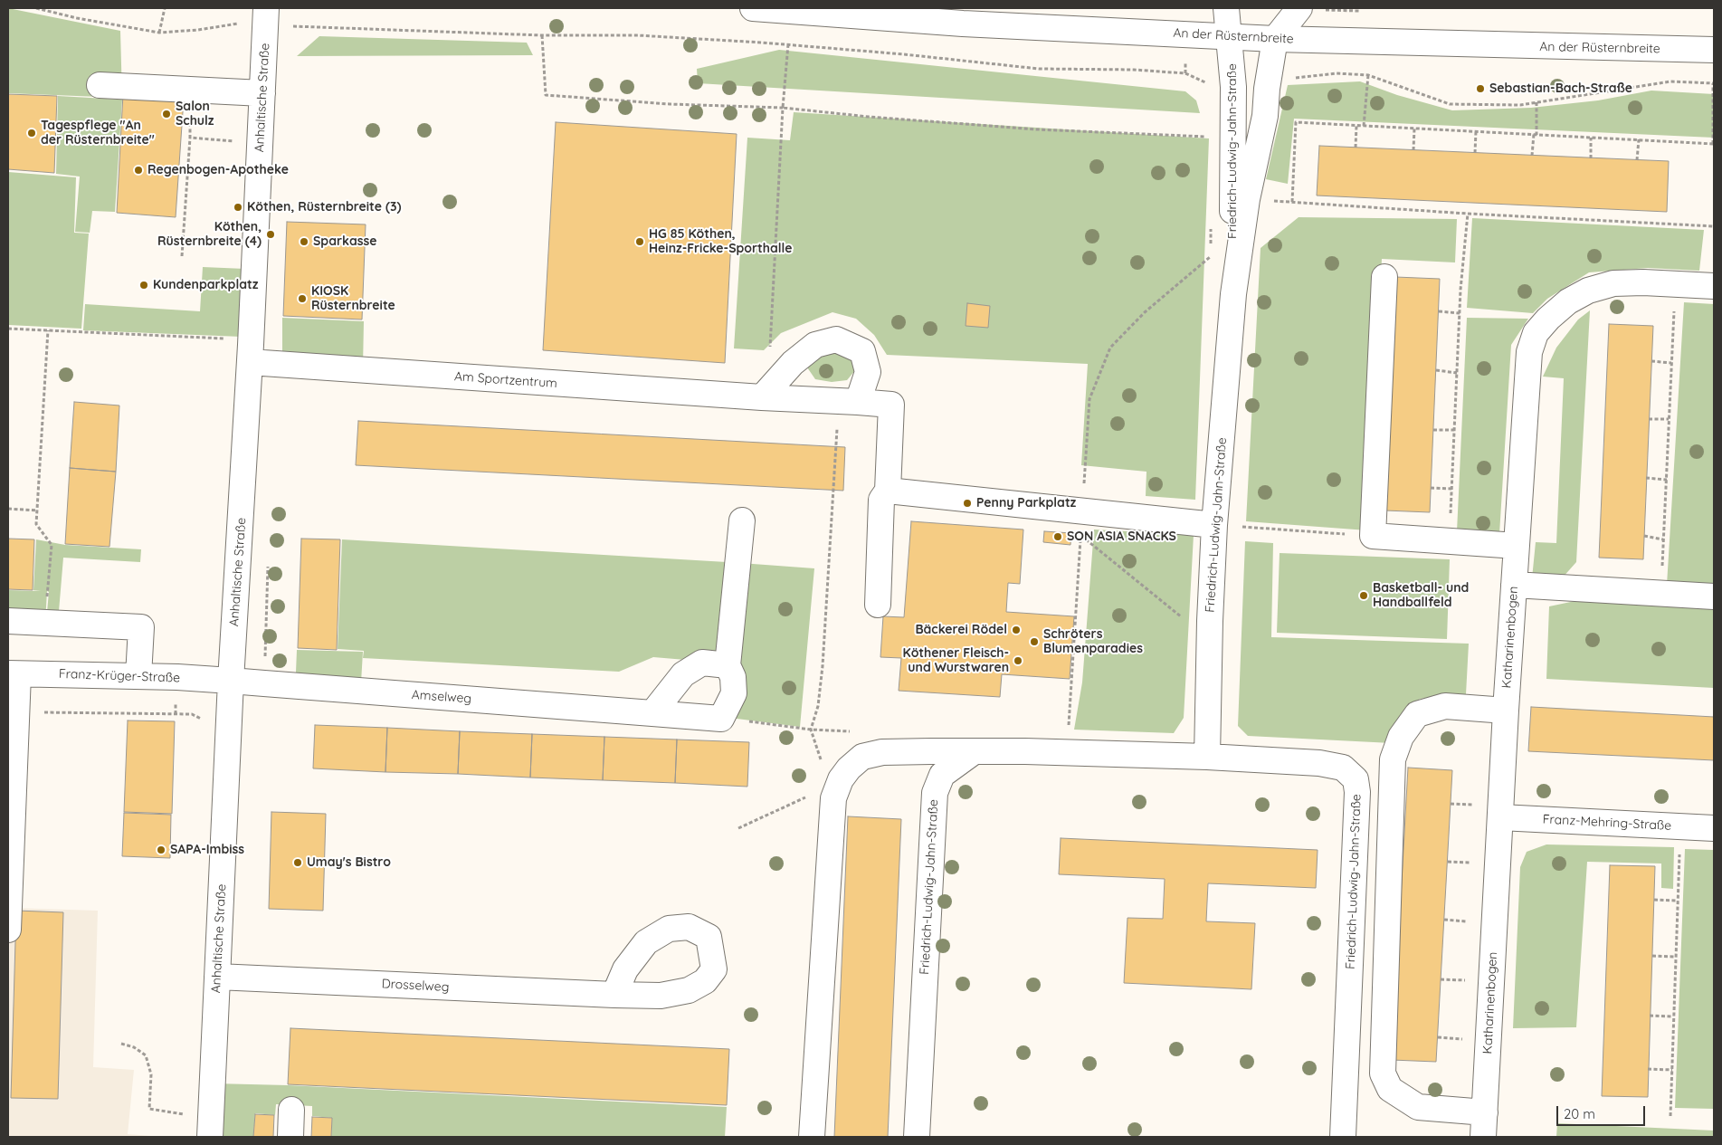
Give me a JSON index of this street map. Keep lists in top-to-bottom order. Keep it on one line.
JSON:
{"streets":{"street":["An der Rüsternbreite","Anhaltische Straße","Friedrich-Ludwig-Jahn-Straße","Am Sportzentrum","Katharinenbogen","Franz-Krüger-Straße","Amselweg","Franz-Mehring-Straße","Drosselweg"]},"crossings":[["An der Rüsternbreite","Friedrich-Ludwig-Jahn-Straße"],["Anhaltische Straße","Am Sportzentrum"],["Anhaltische Straße","Franz-Krüger-Straße"],["Anhaltische Straße","Amselweg"],["Anhaltische Straße","Drosselweg"],["Katharinenbogen","Franz-Mehring-Straße"],["Franz-Krüger-Straße","Amselweg"]],"places":["Sebastian-Bach-Straße","Salon Schulz","Tagespflege \"An der Rüsternbreite\"","Regenbogen-Apotheke","Köthen, Rüsternbreite (3)","Köthen, Rüsternbreite (4)","Sparkasse","HG 85 Köthen, Heinz-Fricke-Sporthalle","Kundenparkplatz","KIOSK Rüsternbreite","Penny Parkplatz","SON ASIA SNACKS","Basketball- und Handballfeld","Bäckerei Rödel","Schröters Blumenparadies","Köthener Fleisch- und Wurstwaren","SAPA-Imbiss","Umay's Bistro"],"scale_bar":"20 m"}
